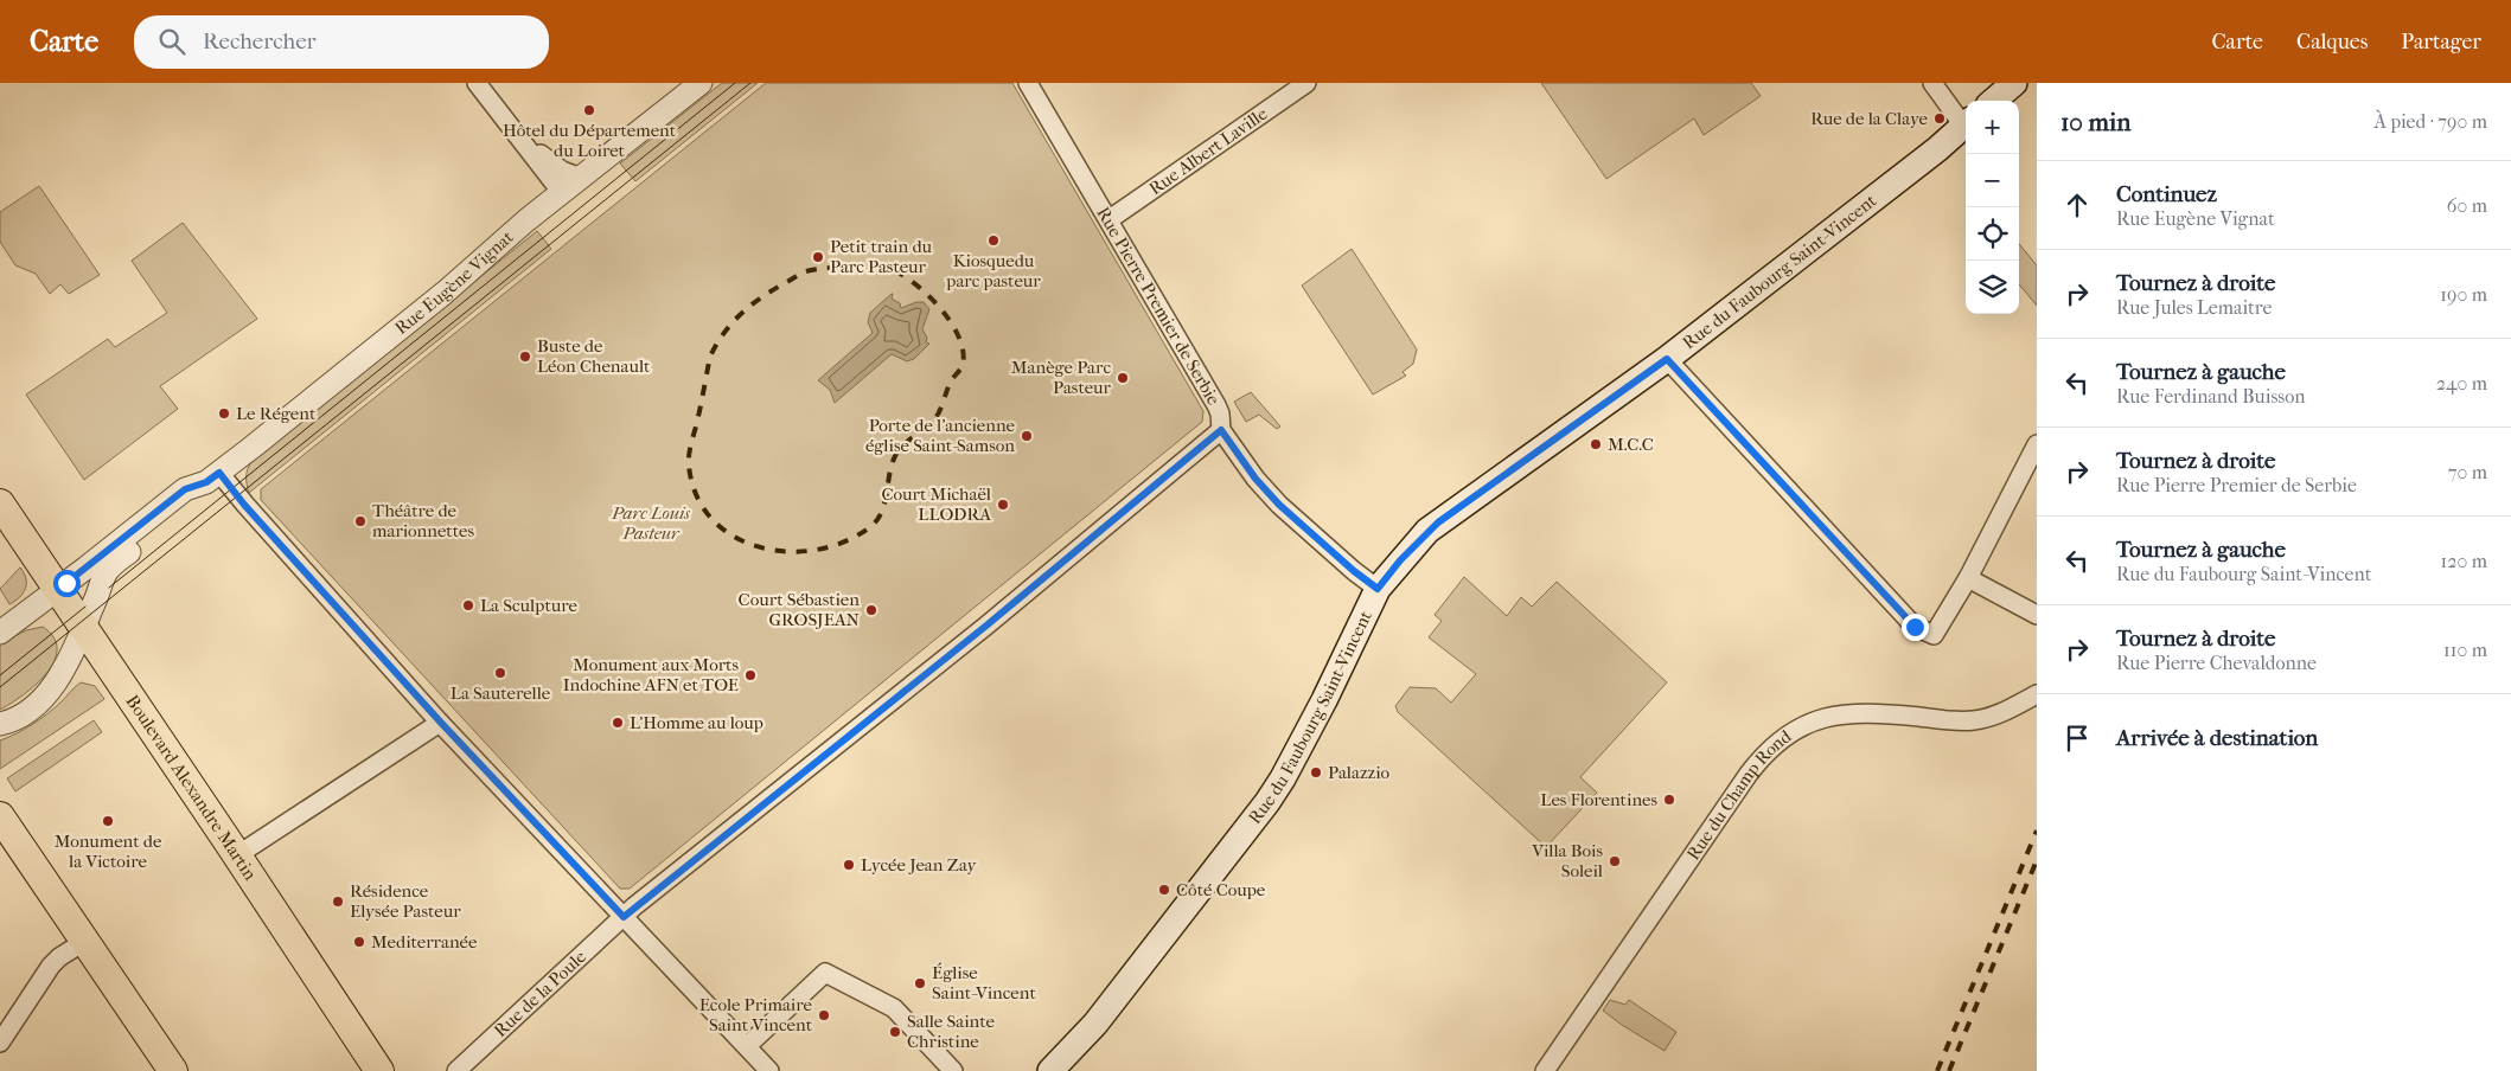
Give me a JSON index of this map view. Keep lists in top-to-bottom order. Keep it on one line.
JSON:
{"streets":{"main road":["Rue du Faubourg Saint-Vincent","Boulevard Alexandre Martin"],"street":["Rue Albert Laville","Rue Eugène Vignat","Rue Pierre Premier de Serbie","Rue du Champ Rond","Rue de la Poule"]},"crossings":[["Rue Albert Laville","Rue Pierre Premier de Serbie"],["Rue du Faubourg Saint-Vincent","Rue Pierre Premier de Serbie"],["Rue Eugène Vignat","Boulevard Alexandre Martin"],["Rue Pierre Premier de Serbie","Rue de la Poule"]],"parks":["Parc Louis Pasteur"],"places":["Hôtel du Département du Loiret","Rue de la Claye","Kiosquedu parc pasteur","Petit train du Parc Pasteur","Buste de Léon Chenault","Manège Parc Pasteur","Le Régent","Porte de l'ancienne église Saint-Samson","M.C.C","Court Michaël LLODRA","Théâtre de marionnettes","La Sculpture","Court Sébastien GROSJEAN","La Sauterelle","Monument aux Morts Indochine AFN et TOE","L'Homme au loup","Palazzio","Les Florentines","Monument de la Victoire","Villa Bois Soleil","Lycée Jean Zay","Côté Coupe","Résidence Elysée Pasteur","Mediterranée","Église Saint-Vincent","Ecole Primaire Saint Vincent","Salle Sainte Christine"],"page":{"header":"Carte","search":"Rechercher","nav":["Carte","Calques","Partager"],"heading":["10 min","À pied · 790 m"],"map_buttons":["+","−"],"list":[["Continuez","Rue Eugène Vignat","60 m"],["Tournez à droite","Rue Jules Lemaitre","190 m"],["Tournez à gauche","Rue Ferdinand Buisson","240 m"],["Tournez à droite","Rue Pierre Premier de Serbie","70 m"],["Tournez à gauche","Rue du Faubourg Saint-Vincent","120 m"],["Tournez à droite","Rue Pierre Chevaldonne","110 m"],"Arrivée à destination"]}}
